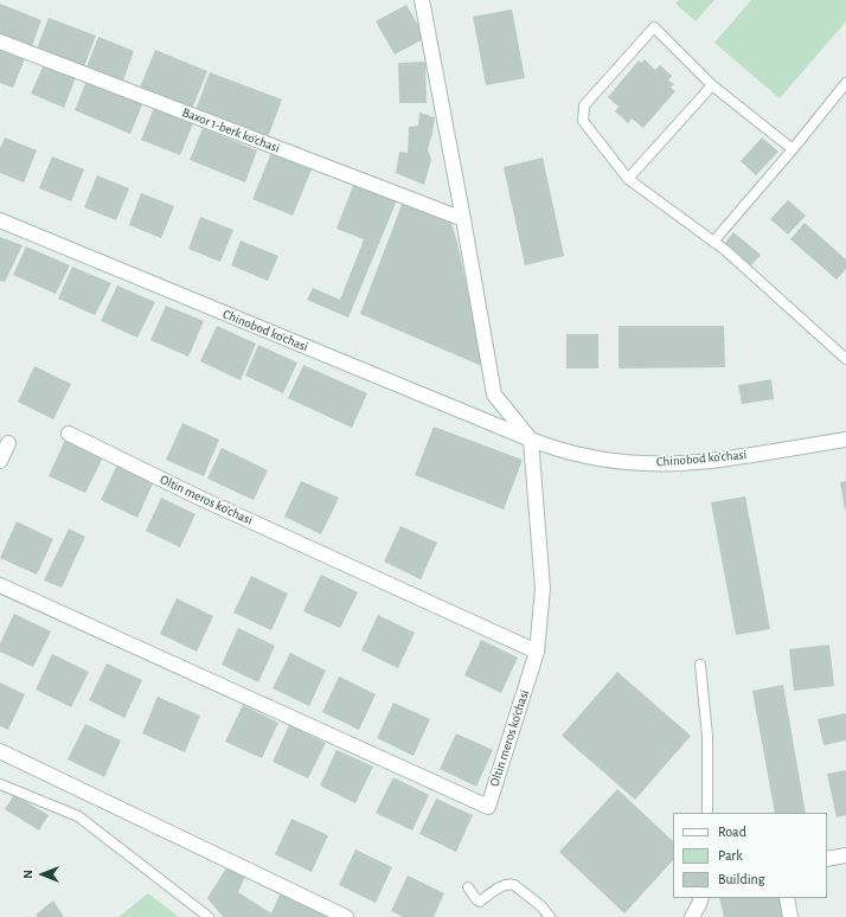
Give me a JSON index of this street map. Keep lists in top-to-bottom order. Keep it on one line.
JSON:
{"streets":{"street":["Baxor 1-berk ko'chasi","Chinobod ko'chasi","Oltin meros ko'chasi"]},"legend":["Road","Park","Building"],"north":"left"}
